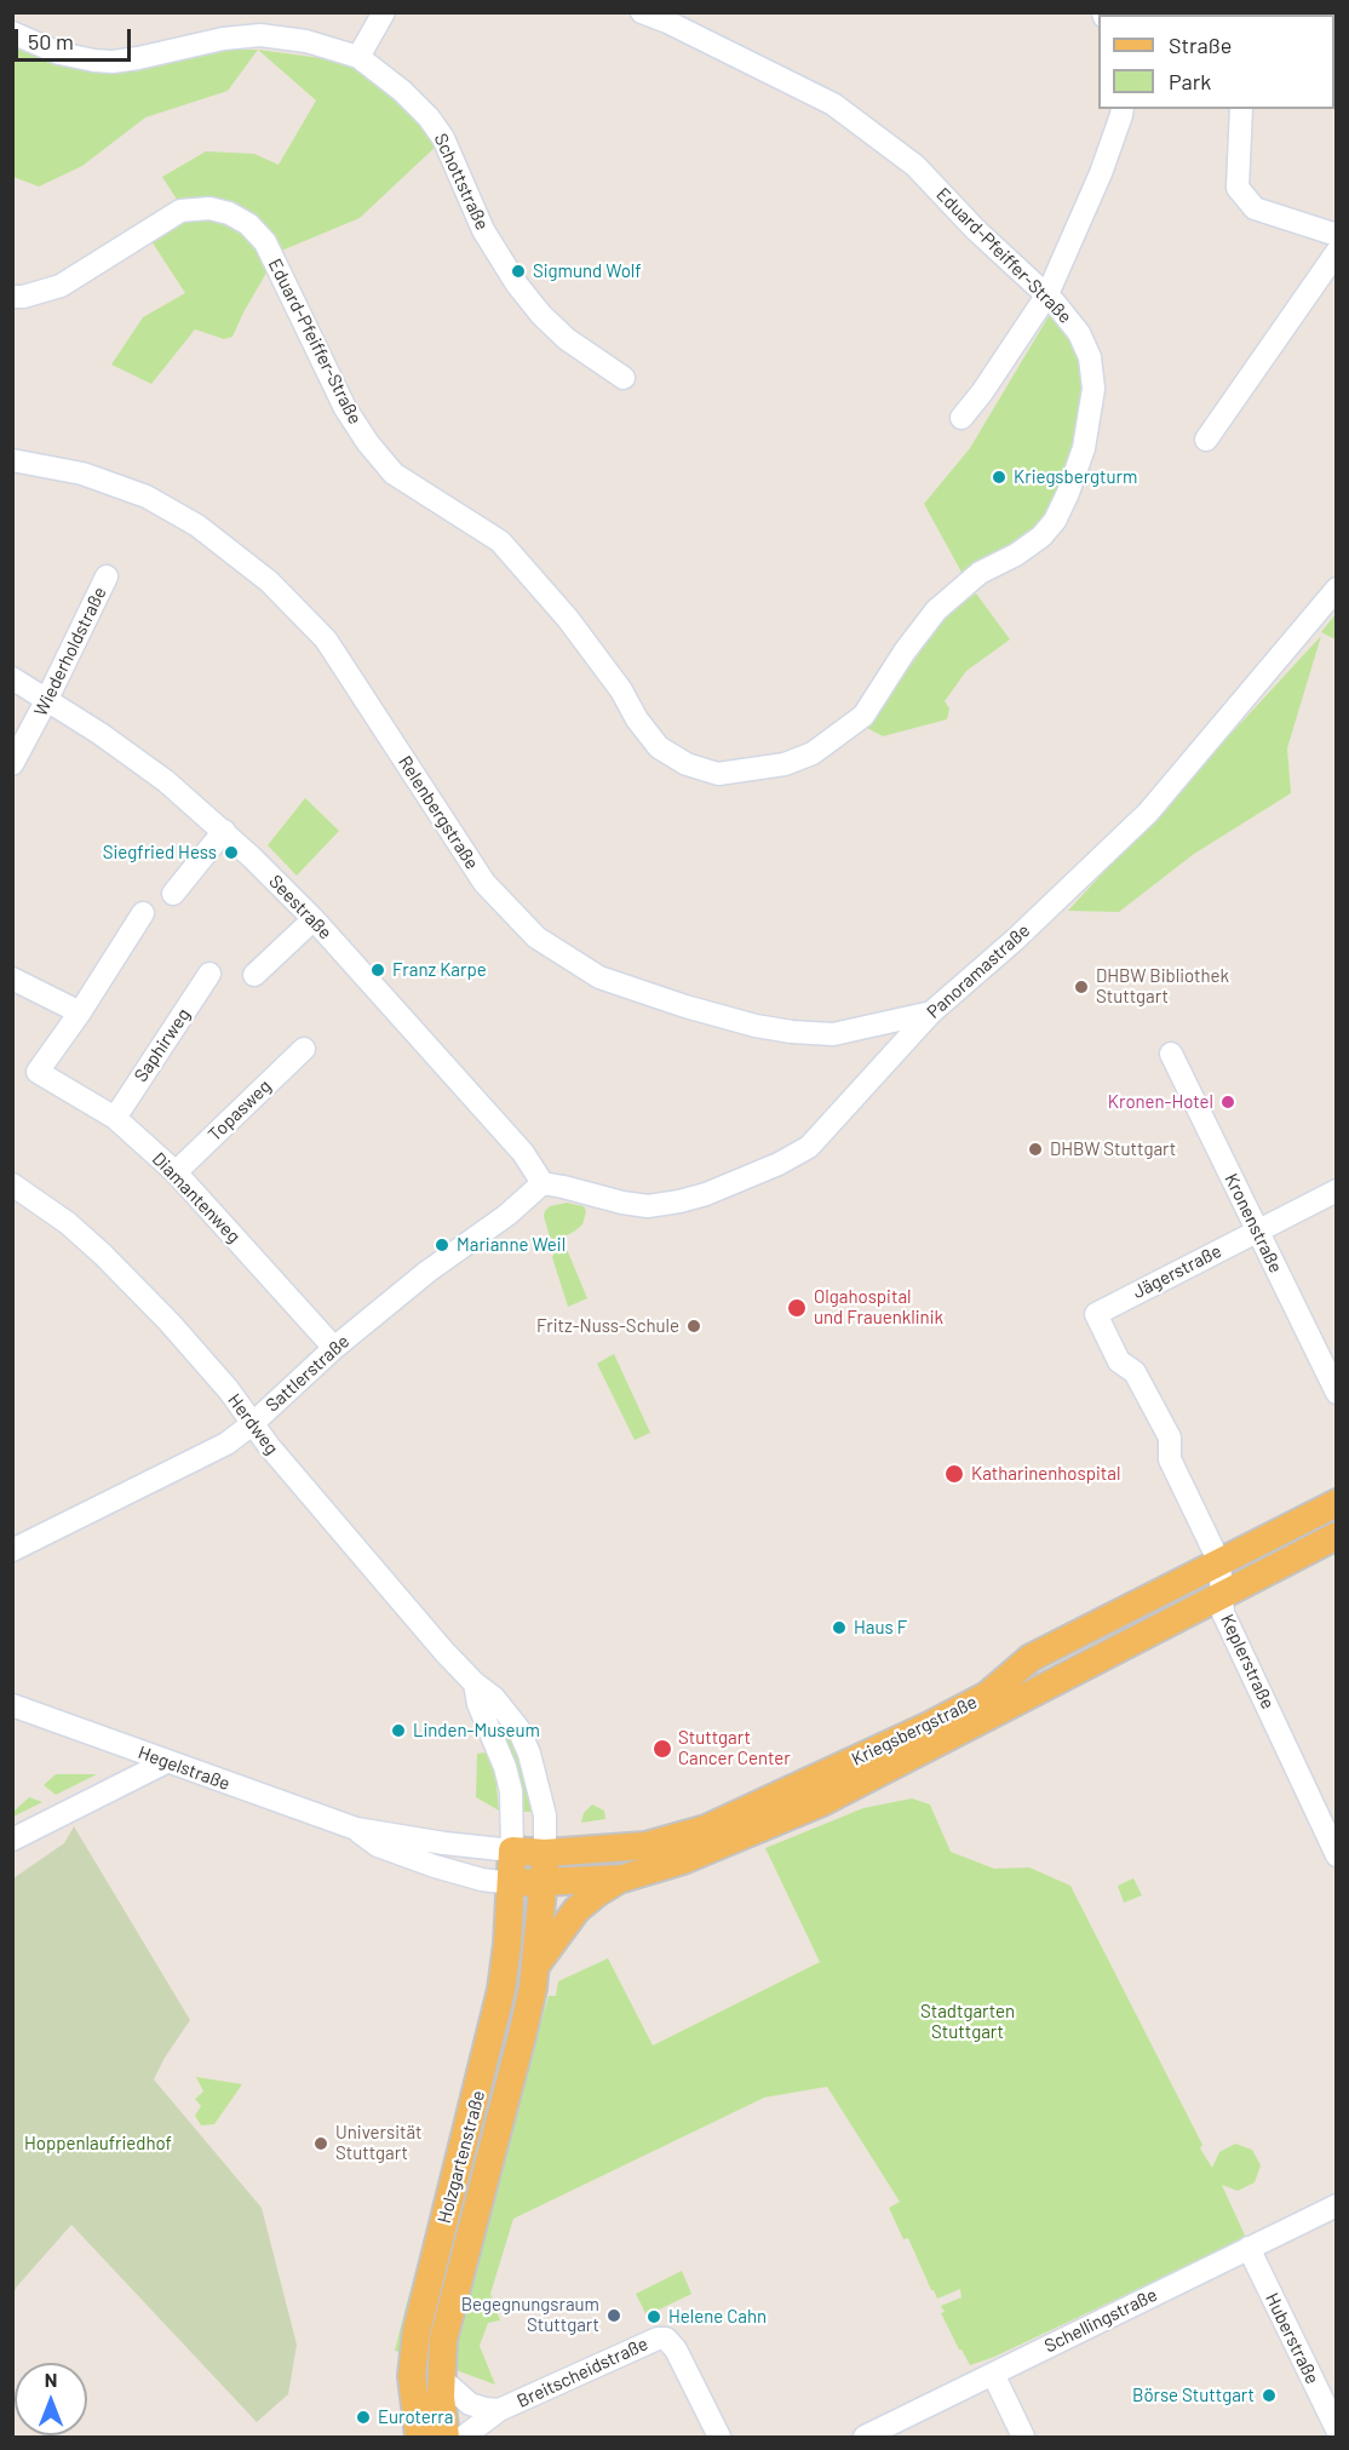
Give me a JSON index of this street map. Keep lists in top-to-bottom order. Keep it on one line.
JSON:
{"streets":{"main road":["Kriegsbergstraße","Hegelstraße","Holzgartenstraße"],"street":["Schottstraße","Eduard-Pfeiffer-Straße","Wiederholdstraße","Relenbergstraße","Seestraße","Panoramastraße","Saphirweg","Topasweg","Diamantenweg","Kronenstraße","Jägerstraße","Sattlerstraße","Herdweg","Keplerstraße","Schellingstraße","Huberstraße","Breitscheidstraße"]},"crossings":[["Wiederholdstraße","Seestraße"],["Relenbergstraße","Panoramastraße"],["Seestraße","Panoramastraße"],["Seestraße","Sattlerstraße"],["Panoramastraße","Sattlerstraße"],["Saphirweg","Diamantenweg"],["Topasweg","Diamantenweg"],["Diamantenweg","Sattlerstraße"],["Kronenstraße","Jägerstraße"],["Jägerstraße","Keplerstraße"],["Sattlerstraße","Herdweg"],["Herdweg","Kriegsbergstraße"],["Herdweg","Hegelstraße"],["Herdweg","Holzgartenstraße"],["Keplerstraße","Kriegsbergstraße"],["Kriegsbergstraße","Hegelstraße"],["Kriegsbergstraße","Holzgartenstraße"],["Hegelstraße","Holzgartenstraße"],["Holzgartenstraße","Breitscheidstraße"],["Schellingstraße","Huberstraße"]],"parks":["Stadtgarten Stuttgart","Hoppenlaufriedhof"],"places":["Sigmund Wolf","Kriegsbergturm","Siegfried Hess","Franz Karpe","DHBW Bibliothek Stuttgart","Kronen-Hotel","DHBW Stuttgart","Marianne Weil","Olgahospital und Frauenklinik","Fritz-Nuss-Schule","Katharinenhospital","Haus F","Linden-Museum","Stuttgart Cancer Center","Universität Stuttgart","Begegnungsraum Stuttgart","Helene Cahn","Börse Stuttgart","Euroterra"],"legend":["Straße","Park"],"scale_bar":"50 m","north":"top"}
